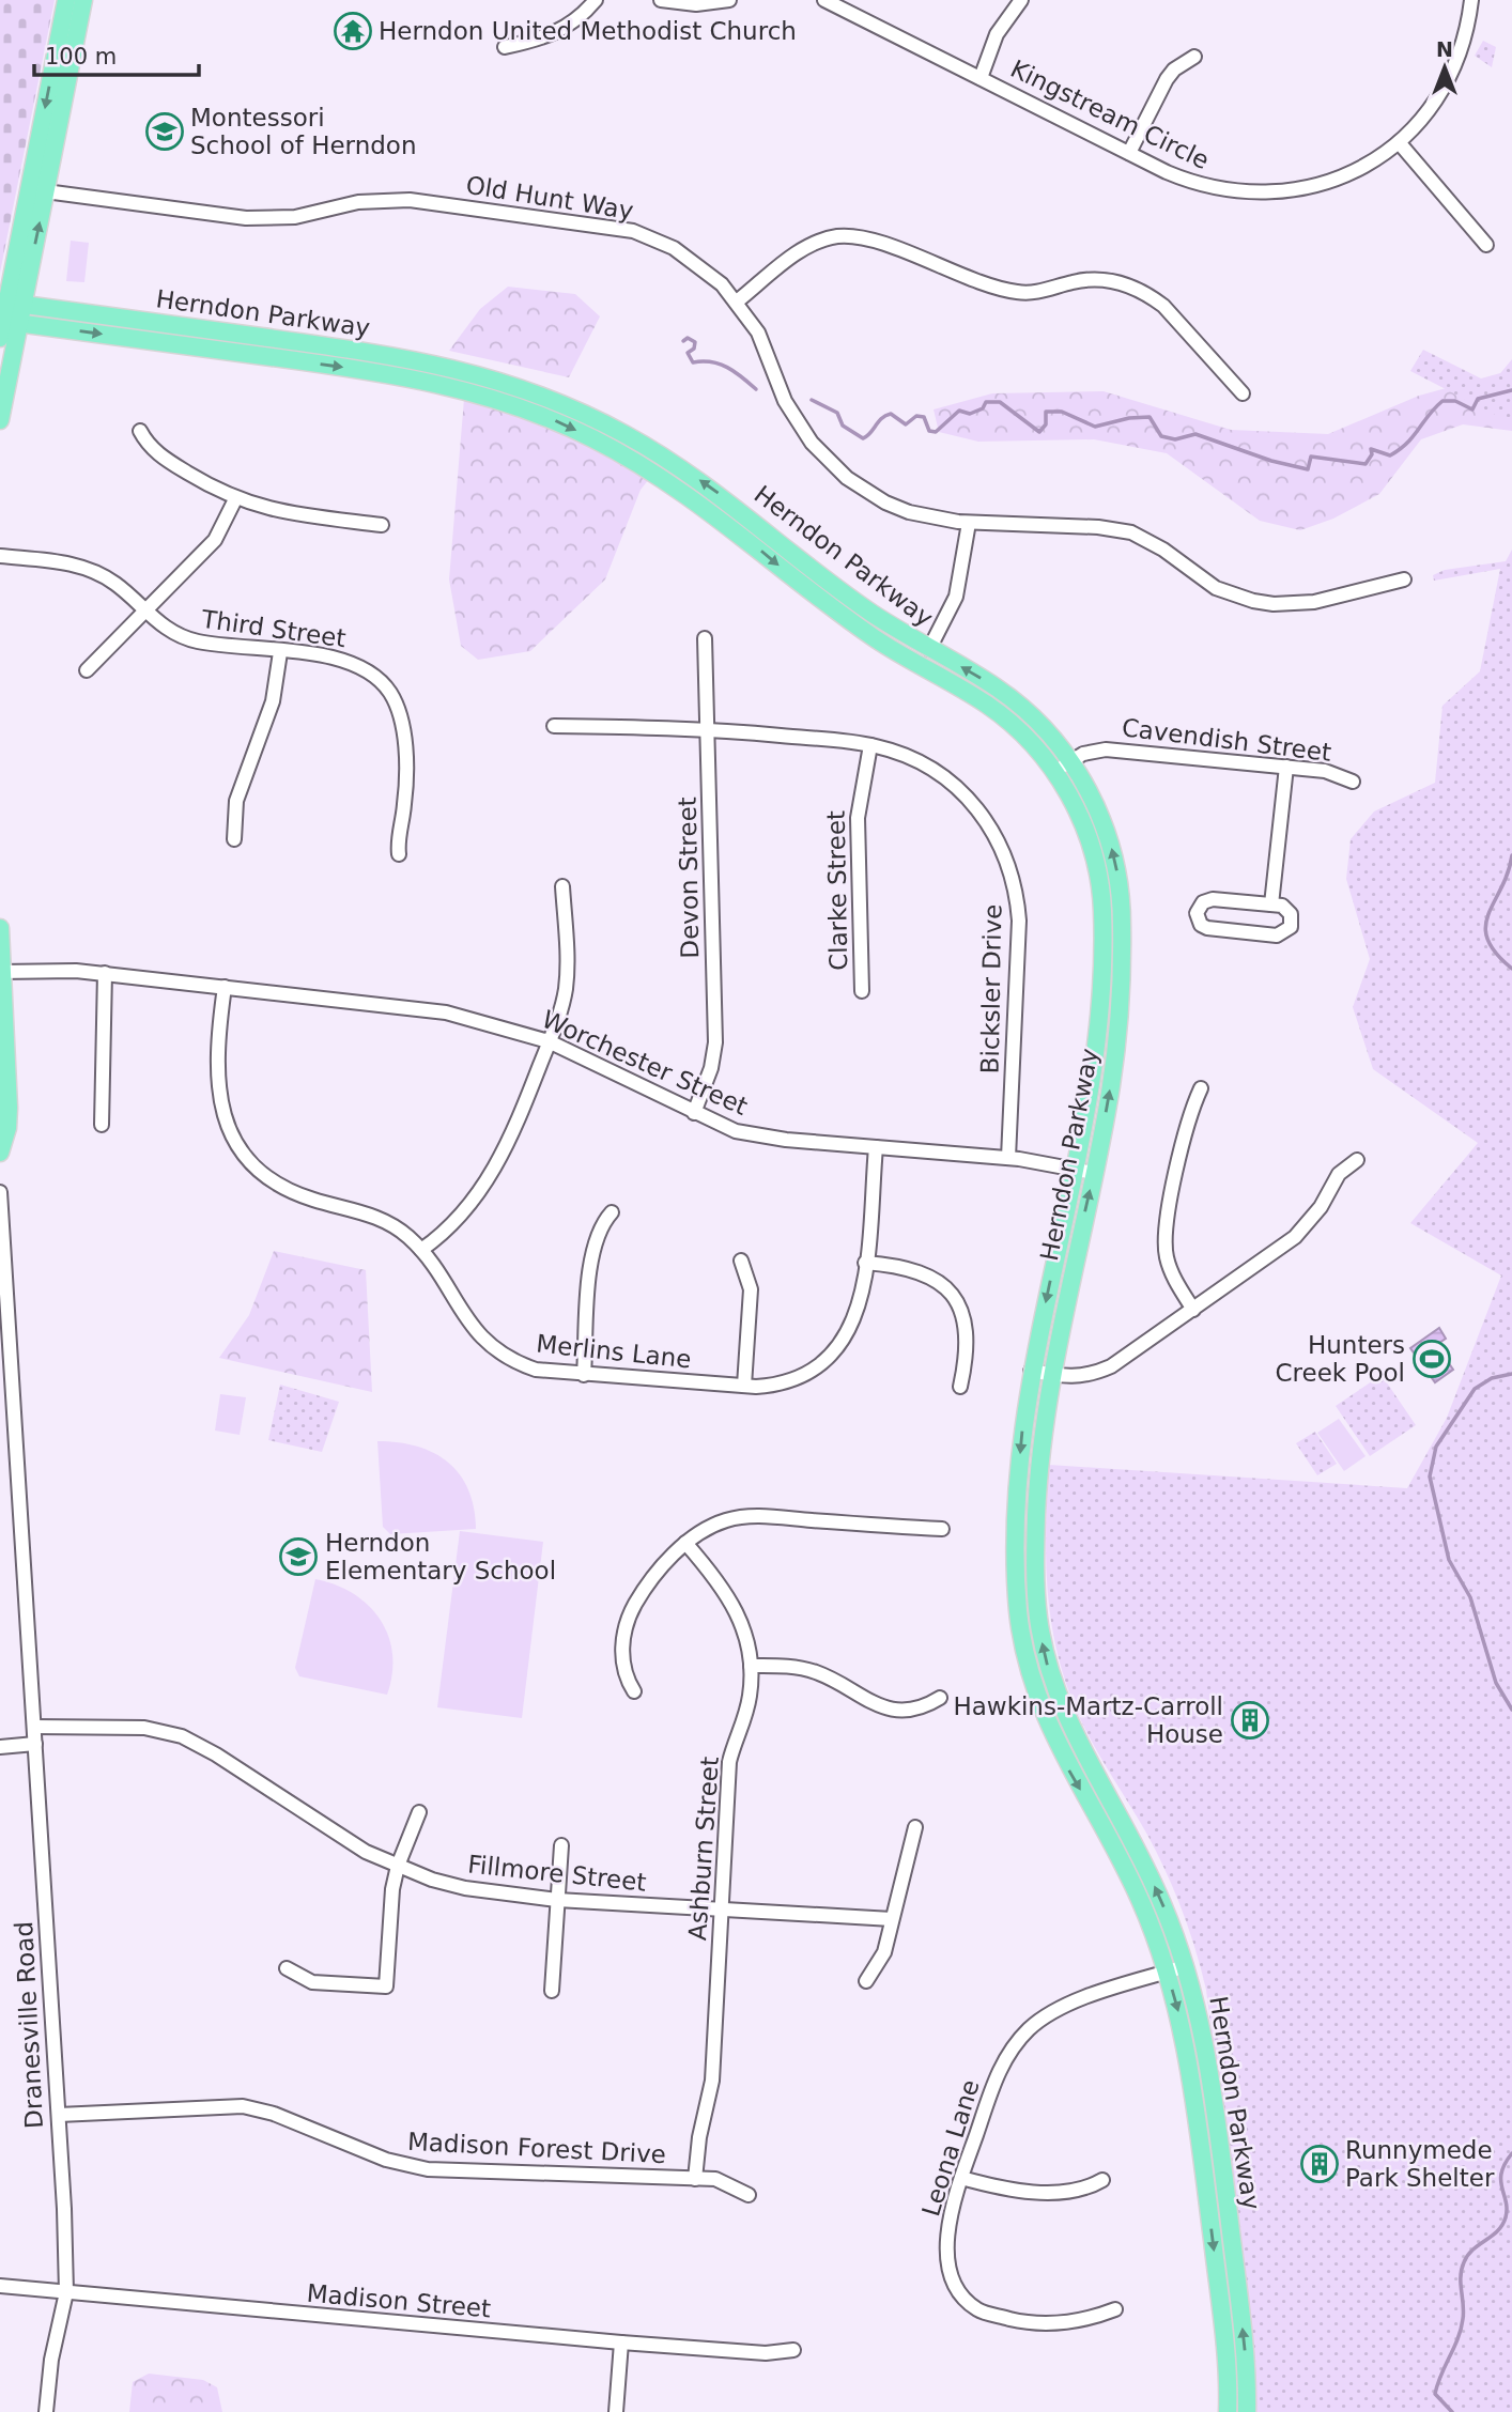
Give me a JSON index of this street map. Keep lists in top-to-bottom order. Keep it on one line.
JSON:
{"streets":{"main road":["Herndon Parkway"],"street":["Kingstream Circle","Old Hunt Way","Third Street","Cavendish Street","Devon Street","Clarke Street","Bicksler Drive","Worchester Street","Merlins Lane","Ashburn Street","Fillmore Street","Dranesville Road","Madison Forest Drive","Leona Lane","Madison Street"]},"crossings":[["Herndon Parkway","Cavendish Street"],["Herndon Parkway","Worchester Street"],["Herndon Parkway","Leona Lane"],["Devon Street","Bicksler Drive"],["Devon Street","Worchester Street"],["Clarke Street","Bicksler Drive"],["Bicksler Drive","Worchester Street"],["Worchester Street","Merlins Lane"],["Ashburn Street","Fillmore Street"],["Ashburn Street","Madison Forest Drive"],["Fillmore Street","Dranesville Road"],["Dranesville Road","Madison Forest Drive"],["Dranesville Road","Madison Street"]],"places":{"temple":["Herndon United Methodist Church"],"school or university":["Montessori School of Herndon","Herndon Elementary School"],"sports":["Hunters Creek Pool"],"building":["Hawkins-Martz-Carroll House","Runnymede Park Shelter"]},"scale_bar":"100 m","north":"top"}
